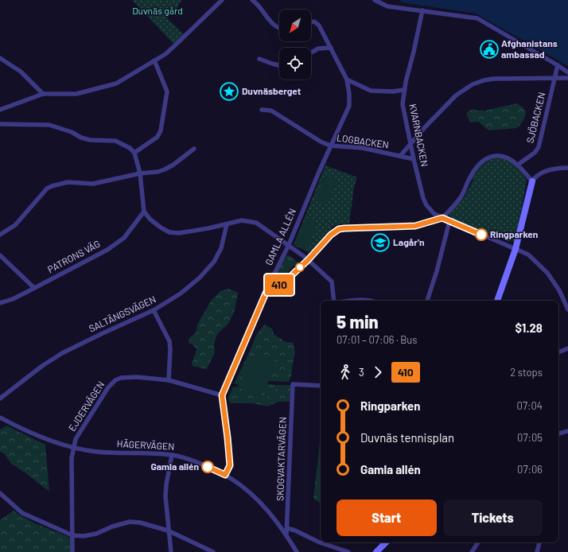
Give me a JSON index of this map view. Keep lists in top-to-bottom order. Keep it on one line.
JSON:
{"streets":{"street":["SJÖBACKEN","KVARNBACKEN","LOGBACKEN","GAMLA ALLÉN","PATRONS VÄG","SALTÄNGSVÄGEN","EJDERVÄGEN","HÄGERVÄGEN","SKOGVAKTARVÄGEN"]},"crossings":[["KVARNBACKEN","LOGBACKEN"],["LOGBACKEN","GAMLA ALLÉN"],["GAMLA ALLÉN","EJDERVÄGEN"],["EJDERVÄGEN","HÄGERVÄGEN"],["HÄGERVÄGEN","SKOGVAKTARVÄGEN"]],"parks":["Duvnäs gård"],"places":{"public building":["Afghanistans ambassad"],"place":["Duvnäsberget"],"other":["Ringparken","Gamla allén"],"school or university":["Lagår'n"]},"lines":["bus line 410"],"north":"bottom left","page":{"on_map":"410","heading":["5 min","07:01 – 07:06 · Bus","$1.28"],"legs":["3","410","2 stops"],"list":[{"name":"Ringparken","value":"07:04"},{"name":"Duvnäs tennisplan","value":"07:05"},{"name":"Gamla allén","value":"07:06"}],"buttons":["Start","Tickets"]}}
